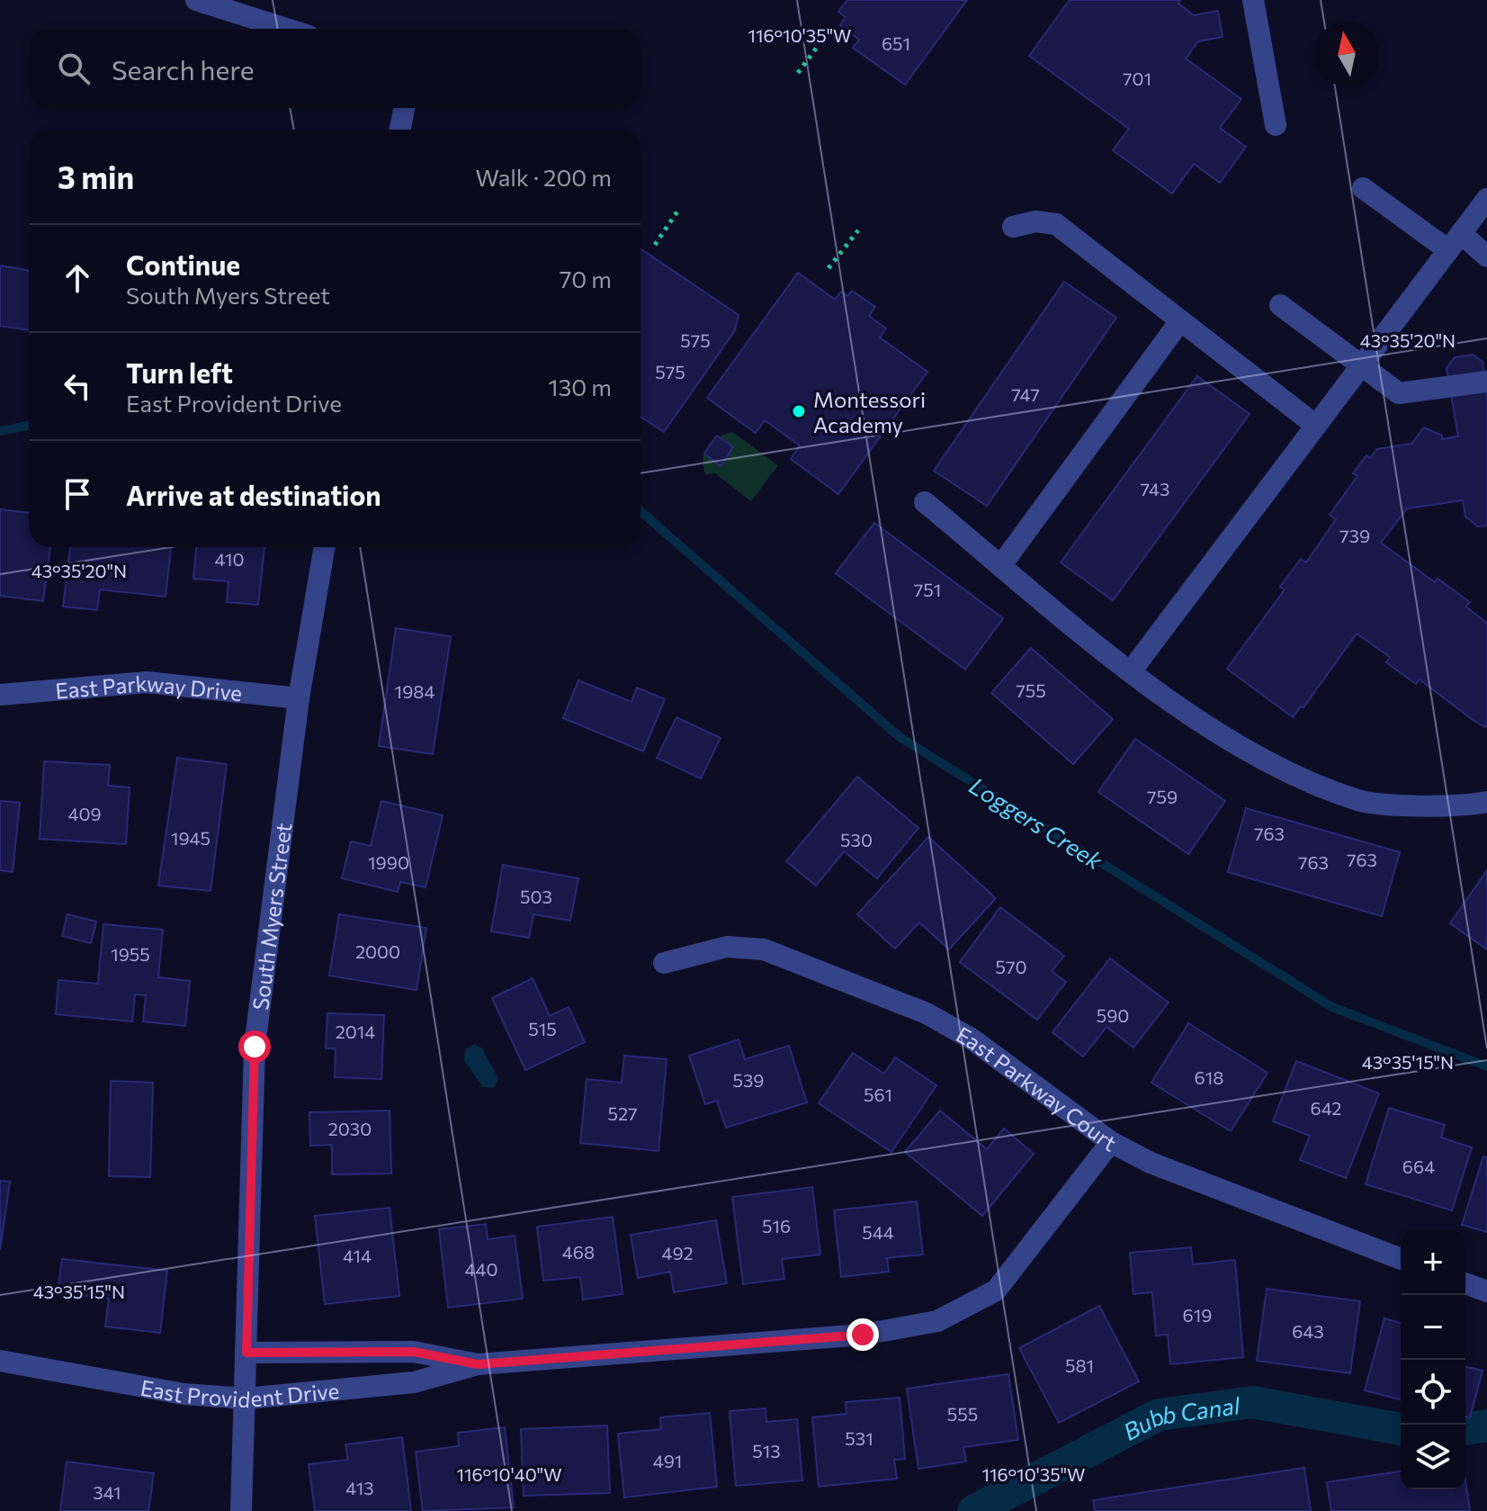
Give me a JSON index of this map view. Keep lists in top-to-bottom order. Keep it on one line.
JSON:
{"streets":{"street":["East Parkway Drive","South Myers Street","East Parkway Court","East Provident Drive"]},"crossings":[["East Parkway Drive","South Myers Street"],["South Myers Street","East Provident Drive"],["East Parkway Court","East Provident Drive"]],"water":["Loggers Creek","Bubb Canal"],"places":["Montessori Academy"],"house_numbers":["651","701","575","575","747","743","739","410","751","755","1984","759","409","763","1945","530","763","1990","763","503","2000","1955","570","590","515","2014","618","539","561","642","527","2030","664","516","544","468","492","414","440","619","643","581","555","531","513","491","413","341"],"north":"top","page":{"search":"Search here","heading":["3 min","Walk · 200 m"],"list":[["Continue","South Myers Street","70 m"],["Turn left","East Provident Drive","130 m"],"Arrive at destination"],"map_buttons":["+","−"]},"coordinates":["116°10'35\"W","43°35'20\"N","43°35'15\"N","116°10'40\"W"]}
